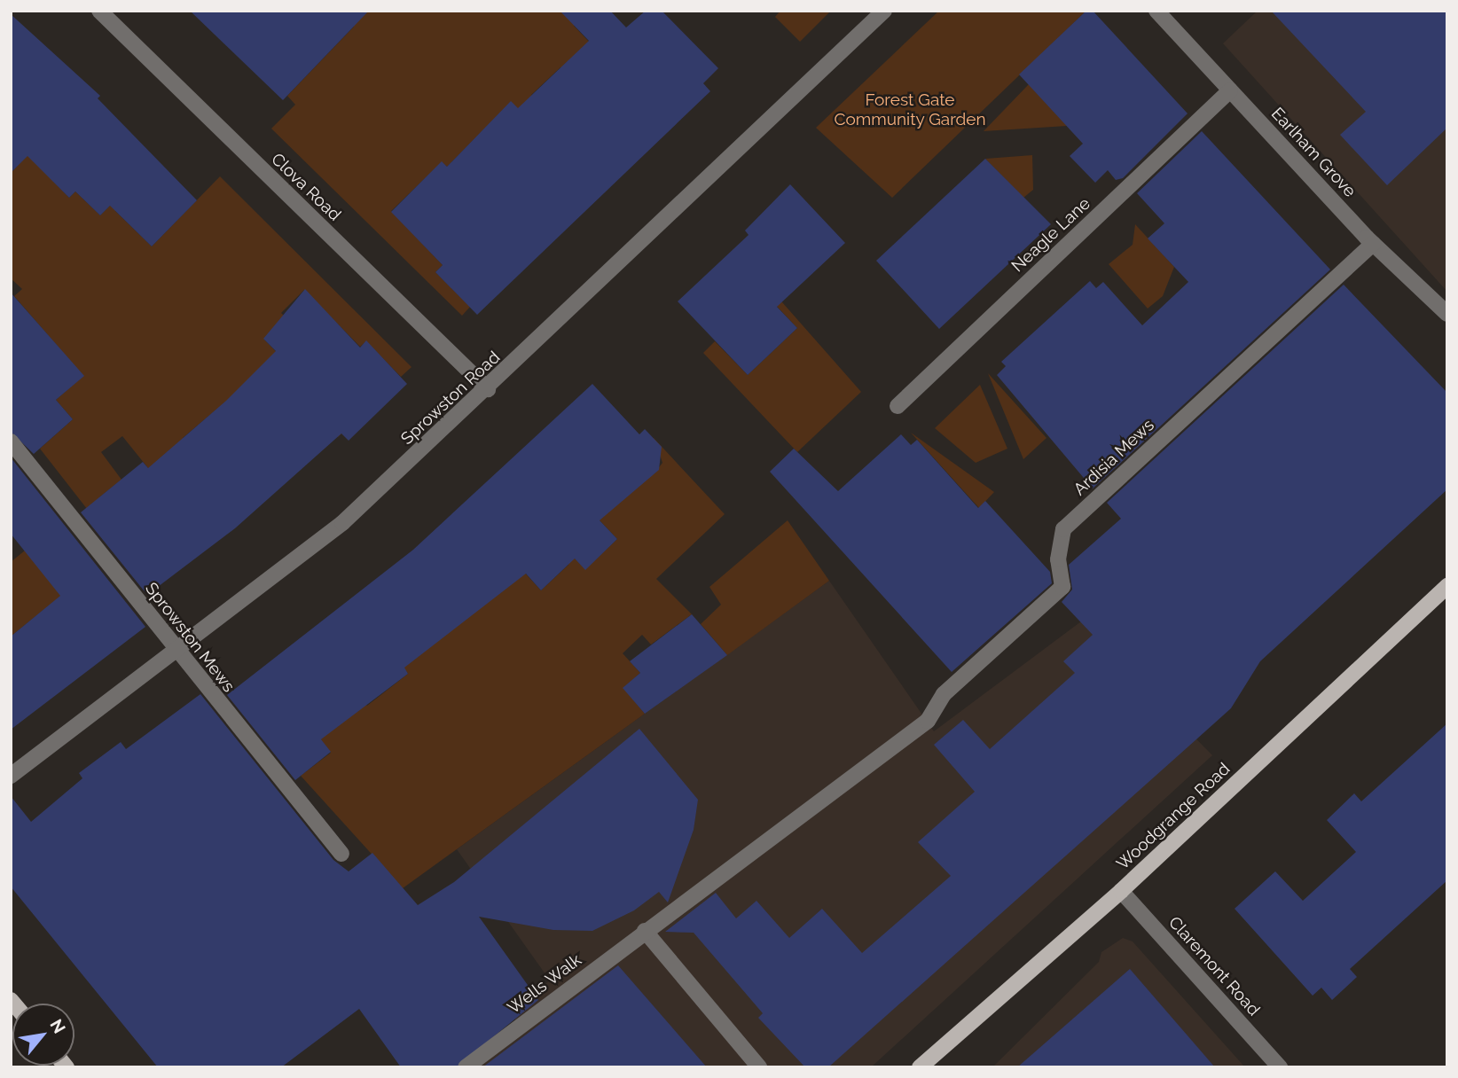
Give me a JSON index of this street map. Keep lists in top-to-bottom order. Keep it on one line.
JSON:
{"streets":{"main road":["Woodgrange Road"],"street":["Earlham Grove","Clova Road","Neagle Lane","Sprowston Road","Ardisia Mews","Sprowston Mews","Claremont Road","Wells Walk"]},"crossings":[["Earlham Grove","Neagle Lane"],["Earlham Grove","Ardisia Mews"],["Clova Road","Sprowston Road"],["Sprowston Road","Sprowston Mews"],["Ardisia Mews","Wells Walk"],["Woodgrange Road","Claremont Road"]],"parks":["Forest Gate Community Garden"],"north":"top right"}
